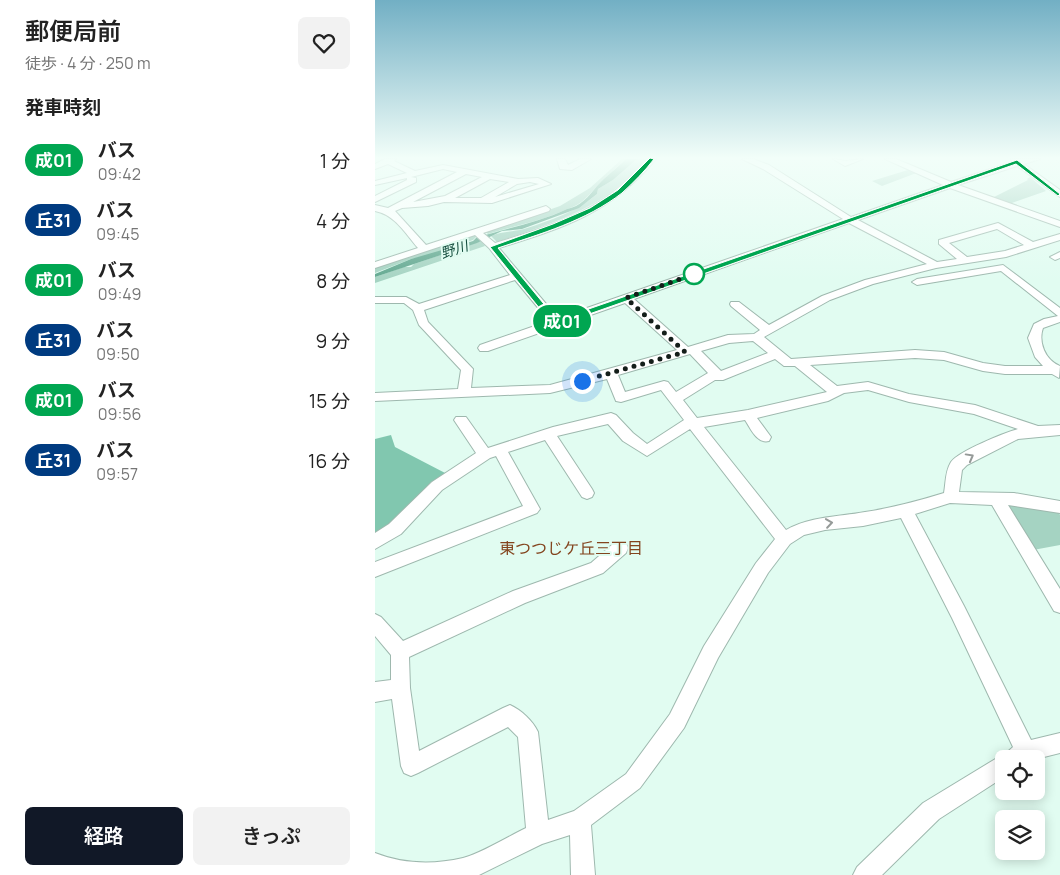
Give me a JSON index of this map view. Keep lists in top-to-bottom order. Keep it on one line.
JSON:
{"districts":["東つつじケ丘三丁目"],"water":["野川"],"lines":["bus line 成01"],"page":{"heading":[["郵便局前","徒歩 · 4 分 · 250 m"],"発車時刻"],"on_map":"成01","list":[{"mark":"成01","name":"バス","note":"09:42","value":"1 分"},{"mark":"丘31","name":"バス","note":"09:45","value":"4 分"},{"mark":"成01","name":"バス","note":"09:49","value":"8 分"},{"mark":"丘31","name":"バス","note":"09:50","value":"9 分"},{"mark":"成01","name":"バス","note":"09:56","value":"15 分"},{"mark":"丘31","name":"バス","note":"09:57","value":"16 分"}],"buttons":["経路","きっぷ"]}}
